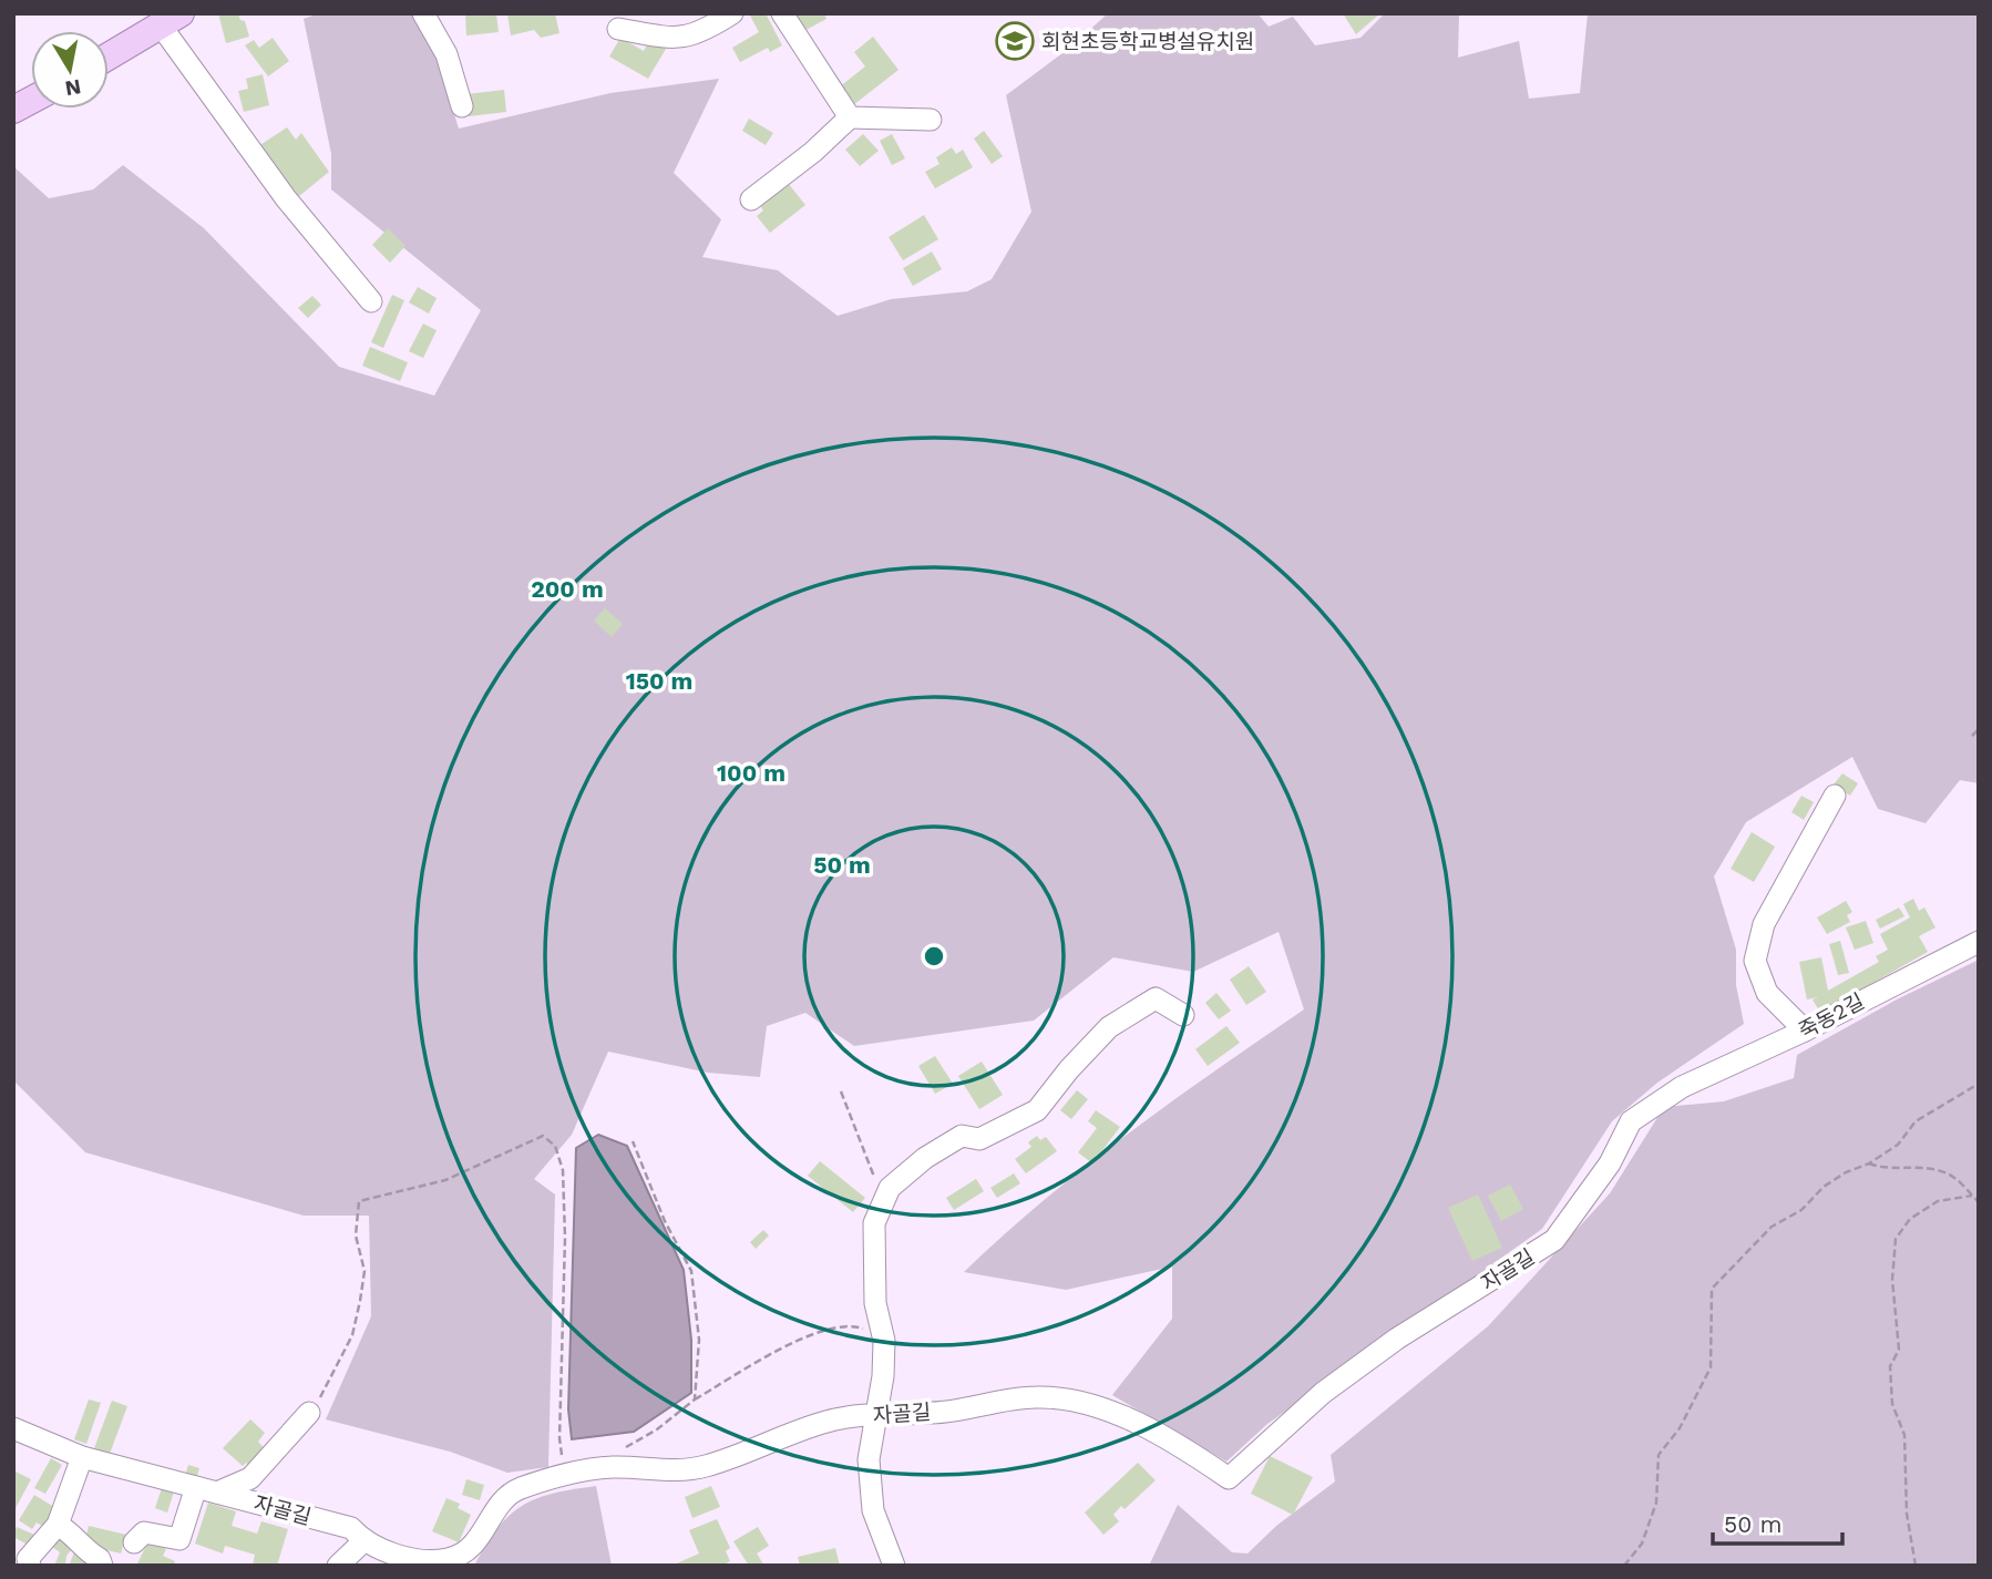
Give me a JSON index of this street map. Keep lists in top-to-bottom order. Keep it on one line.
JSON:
{"streets":{"street":["죽동2길","자골길"]},"crossings":[["죽동2길","자골길"]],"places":{"school or university":["회현초등학교병설유치원"]},"scale_bar":"50 m","north":"bottom","rings":["200 m","150 m","100 m","50 m"]}
